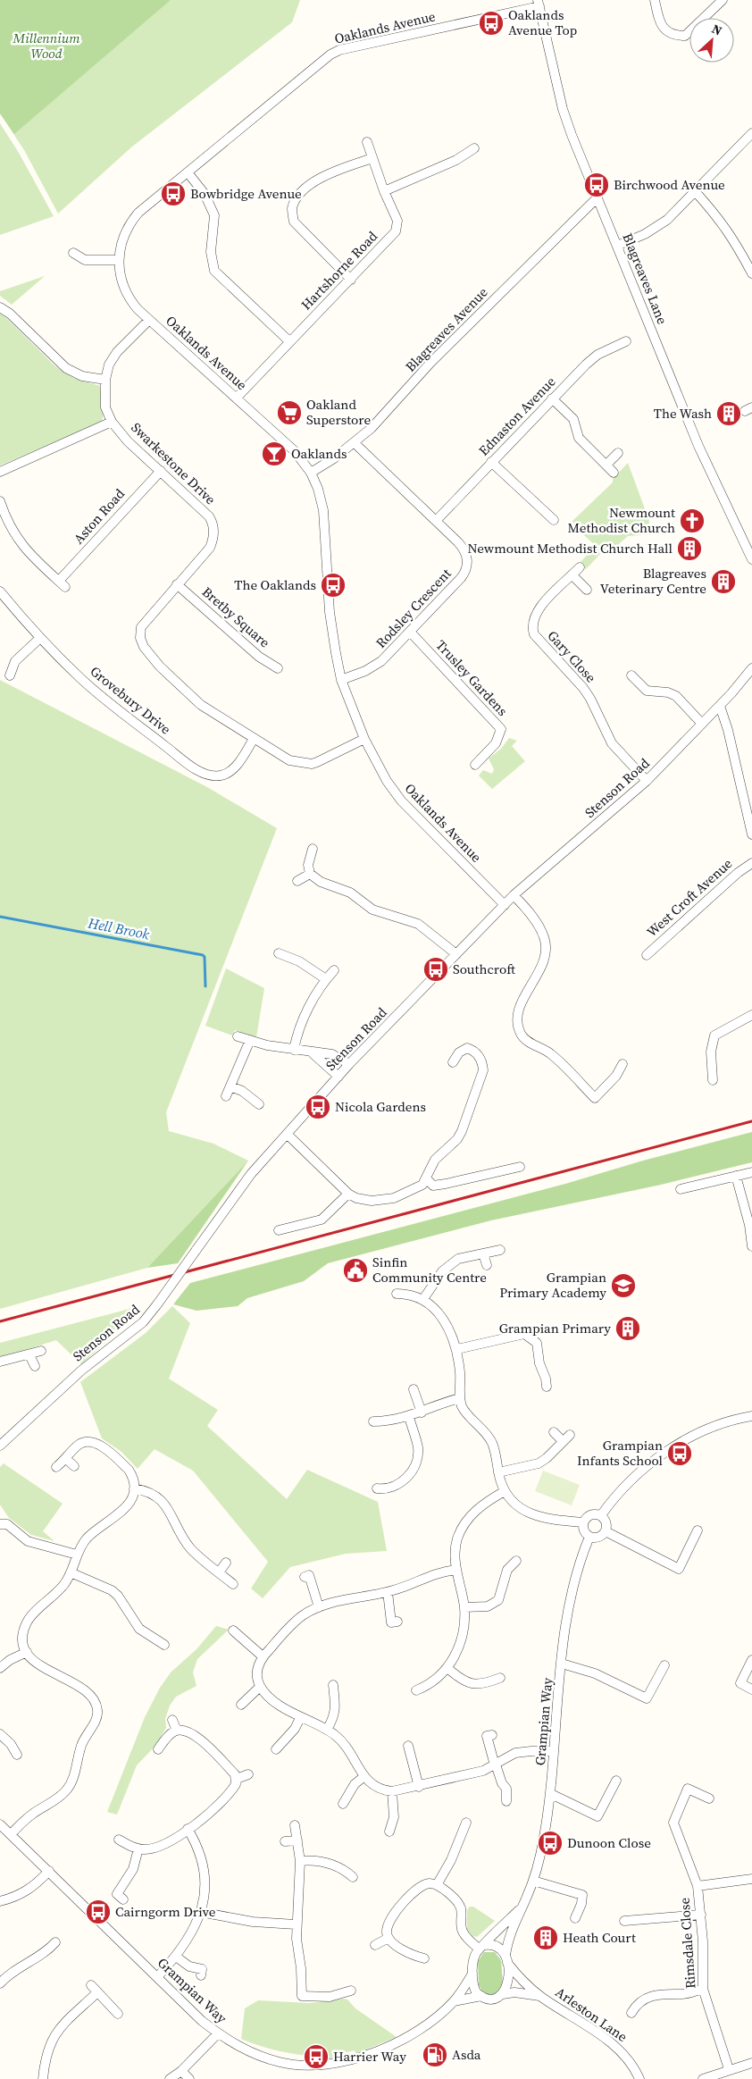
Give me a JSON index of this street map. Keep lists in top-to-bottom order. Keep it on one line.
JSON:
{"streets":{"street":["Oaklands Avenue","Hartshorne Road","Blagreaves Lane","Blagreaves Avenue","Ednaston Avenue","Swarkestone Drive","Aston Road","Rodsley Crescent","Bretby Square","Gary Close","Trusley Gardens","Grovebury Drive","Stenson Road","West Croft Avenue","Grampian Way","Rimsdale Close","Arleston Lane"]},"crossings":[["Oaklands Avenue","Hartshorne Road"],["Oaklands Avenue","Blagreaves Lane"],["Oaklands Avenue","Blagreaves Avenue"],["Oaklands Avenue","Swarkestone Drive"],["Oaklands Avenue","Rodsley Crescent"],["Oaklands Avenue","Stenson Road"],["Blagreaves Lane","Blagreaves Avenue"],["Blagreaves Avenue","Rodsley Crescent"],["Ednaston Avenue","Rodsley Crescent"],["Swarkestone Drive","Aston Road"],["Swarkestone Drive","Bretby Square"],["Swarkestone Drive","Grovebury Drive"],["Rodsley Crescent","Trusley Gardens"],["Gary Close","Stenson Road"],["Grampian Way","Arleston Lane"]],"water":["Hell Brook"],"parks":["Millennium Wood"],"places":{"bus stop":["Oaklands Avenue Top","Birchwood Avenue","Bowbridge Avenue","The Oaklands","Southcroft","Nicola Gardens","Grampian Infants School","Dunoon Close","Cairngorm Drive","Harrier Way"],"supermarket":["Oakland Superstore"],"building":["The Wash","Newmount Methodist Church Hall","Blagreaves Veterinary Centre","Grampian Primary","Heath Court"],"bar":["Oaklands"],"church":["Newmount Methodist Church"],"public building":["Sinfin Community Centre"],"school or university":["Grampian Primary Academy"],"fuel station":["Asda"]},"north":"top right"}
